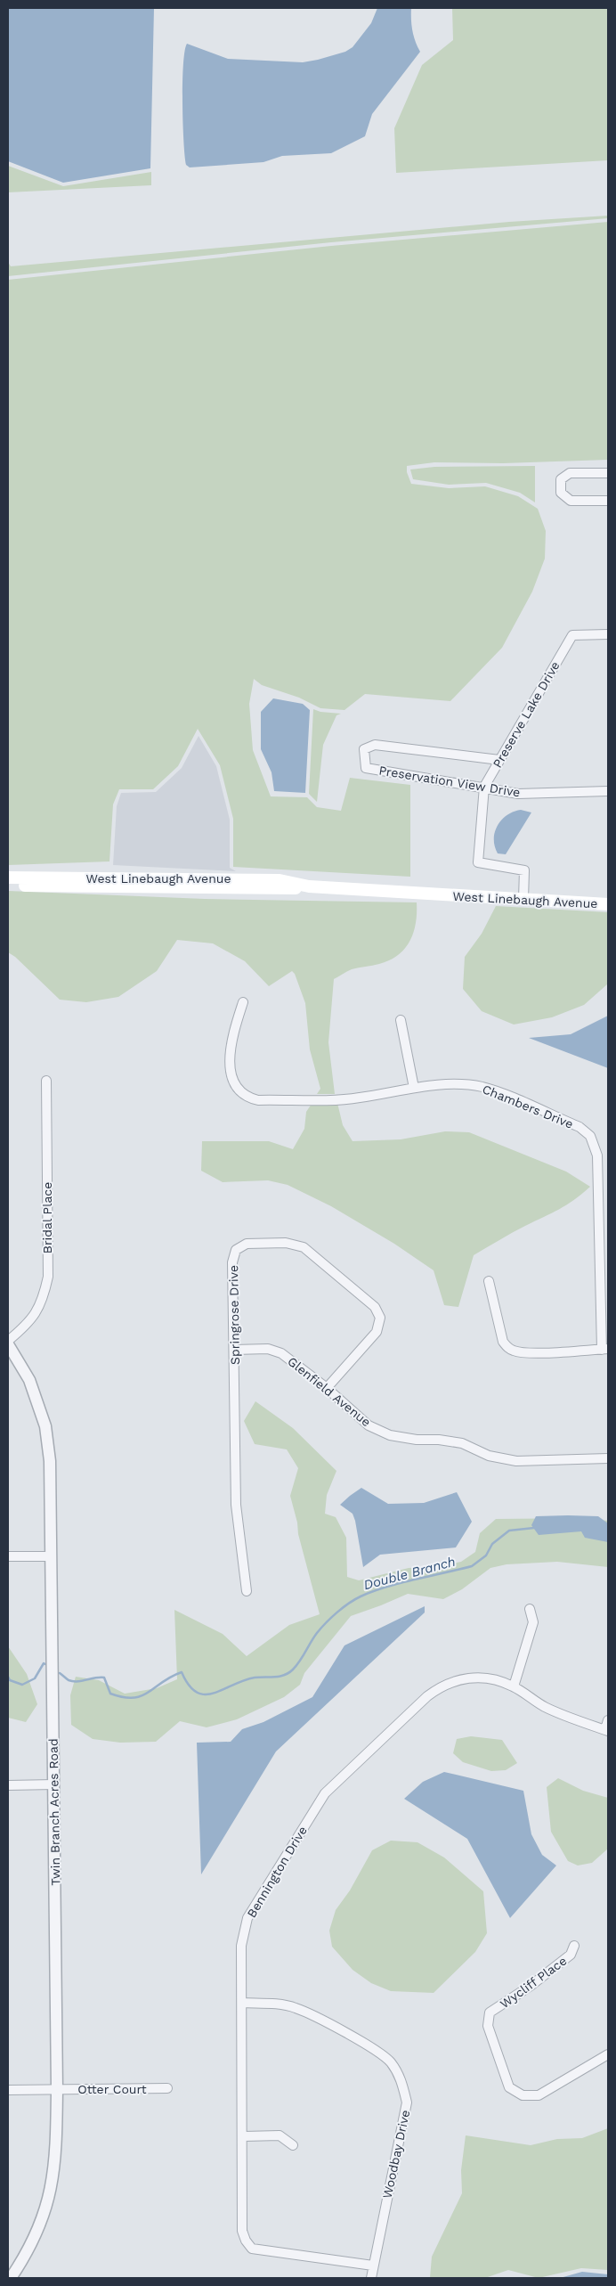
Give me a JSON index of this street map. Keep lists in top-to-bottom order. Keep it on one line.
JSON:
{"streets":{"main road":["West Linebaugh Avenue"],"street":["Preserve Lake Drive","Preservation View Drive","Chambers Drive","Bridal Place","Springrose Drive","Glenfield Avenue","Twin Branch Acres Road","Bennington Drive","Wycliff Place","Otter Court","Woodbay Drive"]},"crossings":[["Preserve Lake Drive","Preservation View Drive"],["Preserve Lake Drive","West Linebaugh Avenue"],["Springrose Drive","Glenfield Avenue"],["Twin Branch Acres Road","Otter Court"],["Bennington Drive","Woodbay Drive"]],"water":["Double Branch"]}
